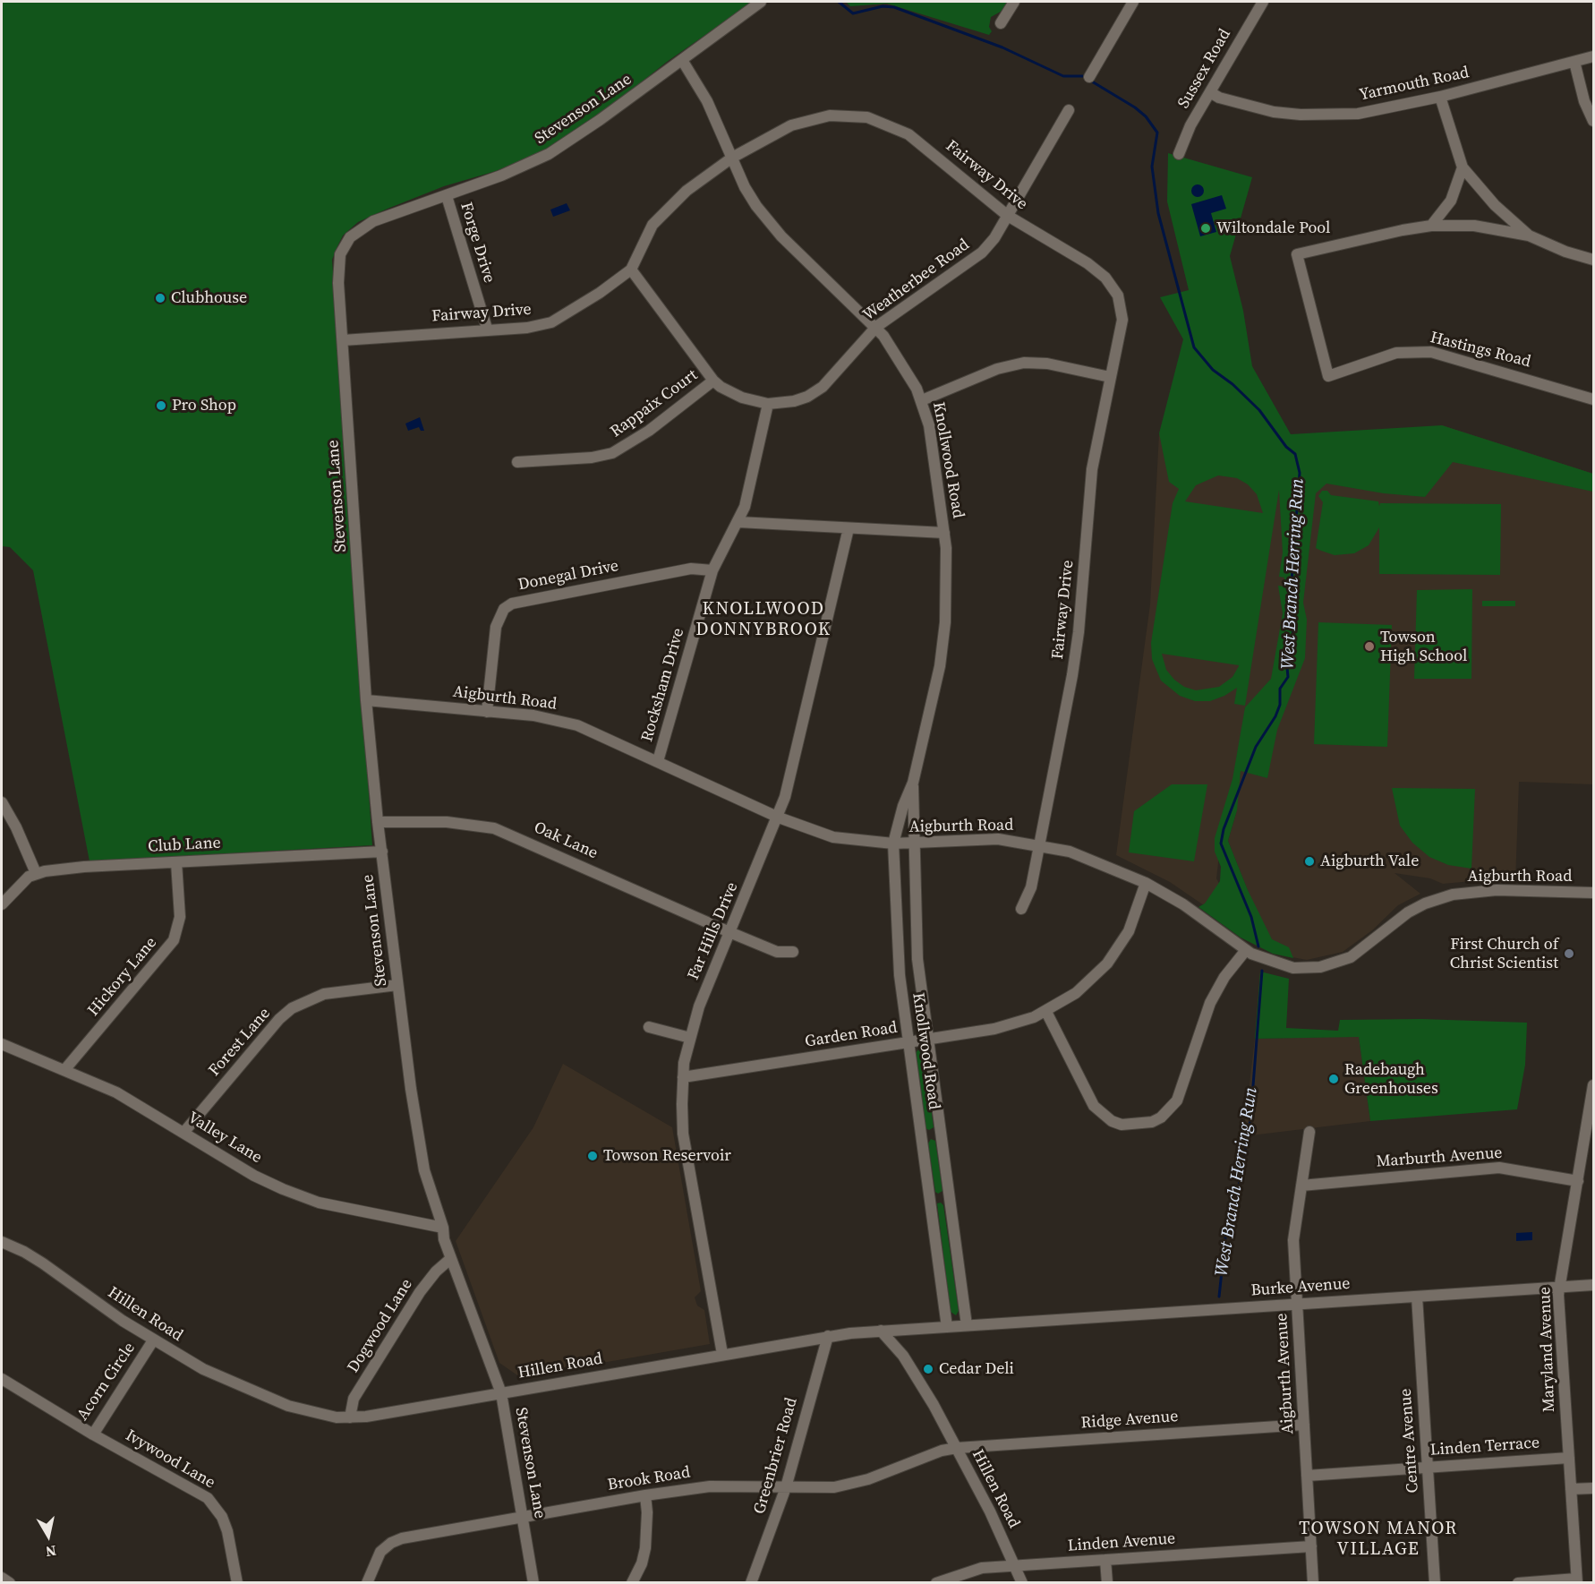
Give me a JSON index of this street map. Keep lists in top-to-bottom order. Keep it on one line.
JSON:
{"streets":{"street":["Sussex Road","Yarmouth Road","Stevenson Lane","Fairway Drive","Forge Drive","Weatherbee Road","Hastings Road","Rappaix Court","Knollwood Road","Donegal Drive","Rocksham Drive","Aigburth Road","Oak Lane","Club Lane","Far Hills Drive","Hickory Lane","Garden Road","Forest Lane","Valley Lane","Marburth Avenue","Burke Avenue","Hillen Road","Dogwood Lane","Maryland Avenue","Aigburth Avenue","Acorn Circle","Ridge Avenue","Centre Avenue","Linden Terrace","Greenbrier Road","Ivywood Lane","Brook Road","Linden Avenue"]},"crossings":[["Sussex Road","Yarmouth Road"],["Stevenson Lane","Fairway Drive"],["Stevenson Lane","Forge Drive"],["Stevenson Lane","Knollwood Road"],["Stevenson Lane","Aigburth Road"],["Stevenson Lane","Oak Lane"],["Stevenson Lane","Club Lane"],["Stevenson Lane","Forest Lane"],["Stevenson Lane","Valley Lane"],["Stevenson Lane","Hillen Road"],["Stevenson Lane","Dogwood Lane"],["Stevenson Lane","Brook Road"],["Fairway Drive","Forge Drive"],["Fairway Drive","Weatherbee Road"],["Fairway Drive","Knollwood Road"],["Fairway Drive","Aigburth Road"],["Weatherbee Road","Rappaix Court"],["Weatherbee Road","Knollwood Road"],["Weatherbee Road","Rocksham Drive"],["Knollwood Road","Aigburth Road"],["Knollwood Road","Garden Road"],["Knollwood Road","Burke Avenue"],["Donegal Drive","Rocksham Drive"],["Donegal Drive","Aigburth Road"],["Rocksham Drive","Aigburth Road"],["Aigburth Road","Far Hills Drive"],["Aigburth Road","Garden Road"],["Oak Lane","Far Hills Drive"],["Club Lane","Hickory Lane"],["Far Hills Drive","Garden Road"],["Far Hills Drive","Hillen Road"],["Hickory Lane","Valley Lane"],["Forest Lane","Valley Lane"],["Marburth Avenue","Maryland Avenue"],["Marburth Avenue","Aigburth Avenue"],["Burke Avenue","Hillen Road"],["Burke Avenue","Maryland Avenue"],["Burke Avenue","Aigburth Avenue"],["Burke Avenue","Centre Avenue"],["Hillen Road","Dogwood Lane"],["Hillen Road","Acorn Circle"],["Hillen Road","Ridge Avenue"],["Hillen Road","Greenbrier Road"],["Hillen Road","Brook Road"],["Hillen Road","Linden Avenue"],["Maryland Avenue","Linden Terrace"],["Aigburth Avenue","Ridge Avenue"],["Aigburth Avenue","Linden Terrace"],["Aigburth Avenue","Linden Avenue"],["Acorn Circle","Ivywood Lane"],["Ridge Avenue","Brook Road"],["Centre Avenue","Linden Terrace"],["Greenbrier Road","Brook Road"]],"districts":["KNOLLWOOD DONNYBROOK","TOWSON MANOR VILLAGE"],"water":["West Branch Herring Run"],"places":["Wiltondale Pool","Clubhouse","Pro Shop","Towson High School","Aigburth Vale","First Church of Christ Scientist","Radebaugh Greenhouses","Towson Reservoir","Cedar Deli"],"north":"bottom"}
